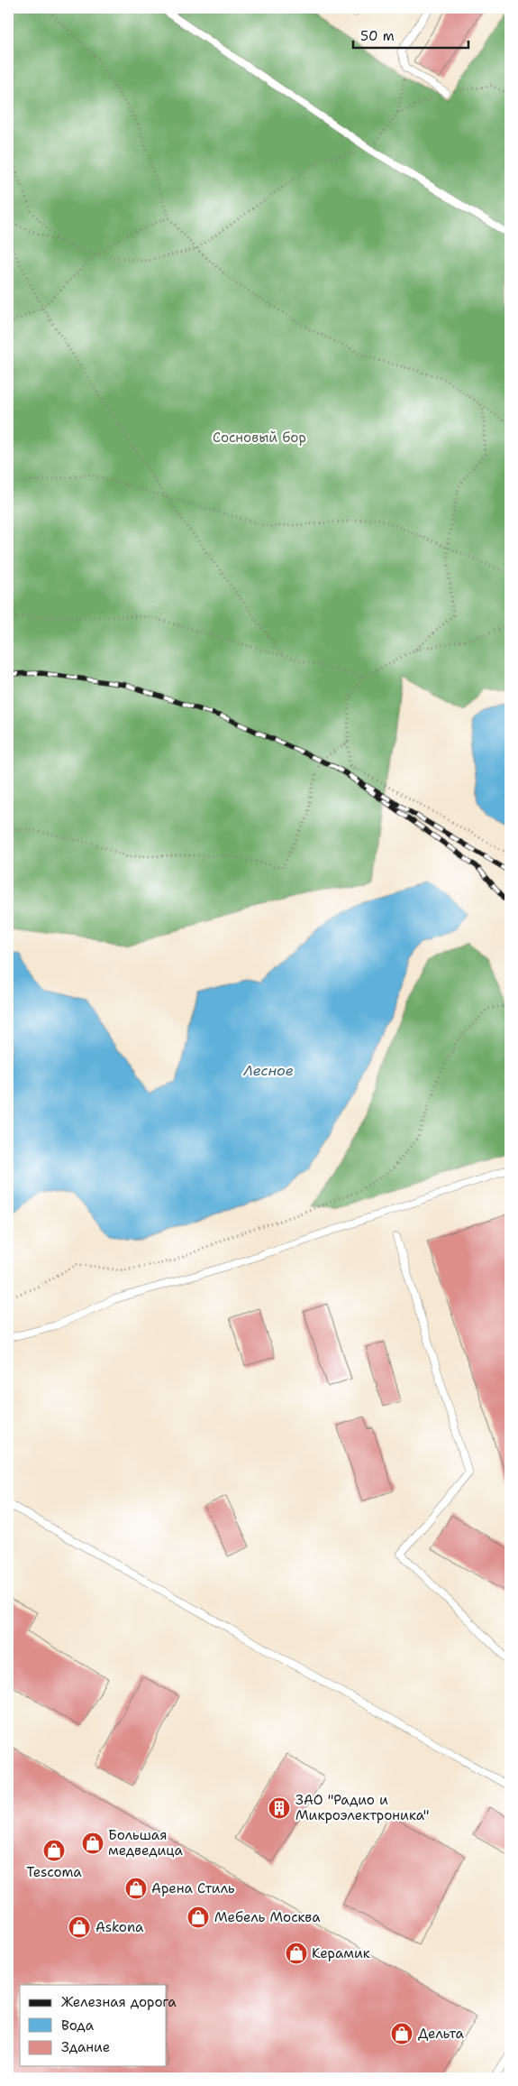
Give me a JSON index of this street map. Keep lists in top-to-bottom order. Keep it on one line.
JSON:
{"water":["Лесное"],"parks":["Сосновый бор"],"places":{"building":["ЗАО \"Радио и Микроэлектроника\""],"shop":["Большая медведица","Tescoma","Арена Стиль","Мебель Москва","Askona","Керамик","Дельта"]},"legend":["Железная дорога","Вода","Здание"],"scale_bar":"50 m"}
